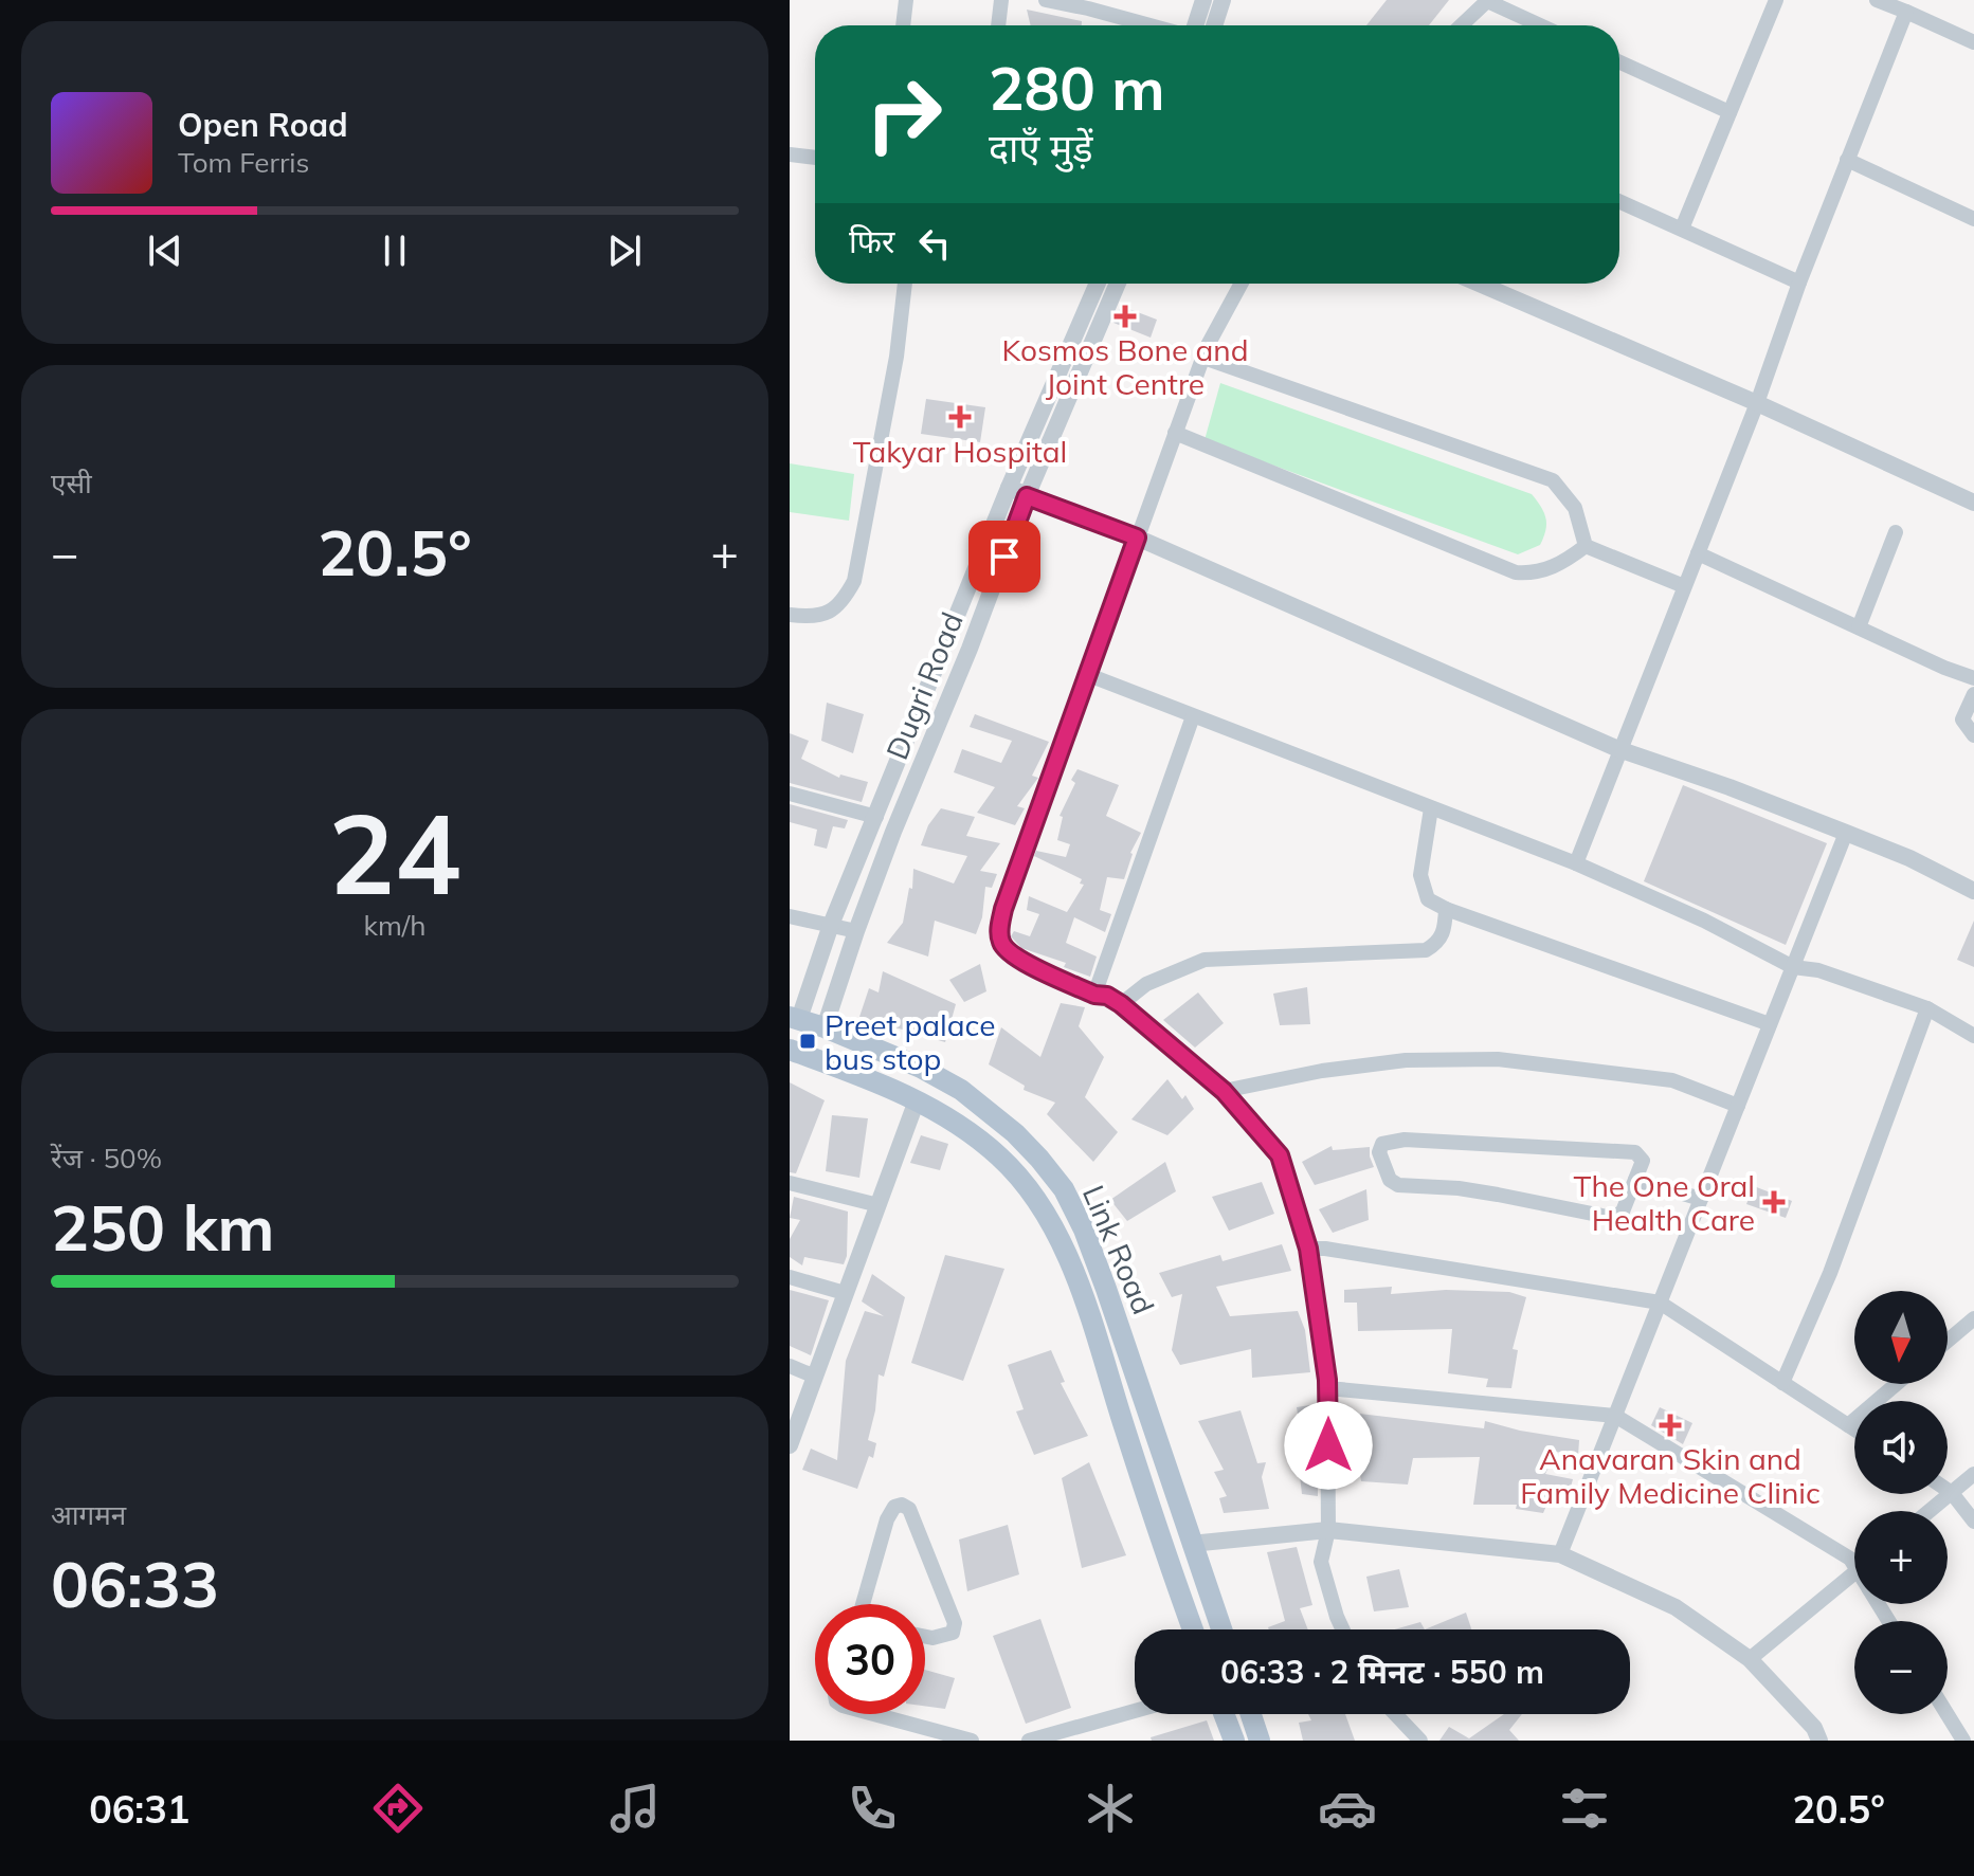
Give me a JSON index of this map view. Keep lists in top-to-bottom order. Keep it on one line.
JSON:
{"streets":{"main road":["Link Road"],"street":["Dugri Road"]},"crossings":[["Dugri Road","Link Road"]],"places":{"health":["Kosmos Bone and Joint Centre","Takyar Hospital","The One Oral Health Care","Anavaran Skin and Family Medicine Clinic"],"transit":["Preet palace bus stop"]},"north":"bottom","page":{"turn":["280 m","दाएँ मुड़ें"],"song":["Open Road","Tom Ferris"],"then":"फिर","tile":["एसी",["24","km/h"],["रेंज · 50%","250 km"],["आगमन","06:33"]],"heat":["−","20.5°","+"],"map_buttons":["+","−"],"limit":"30","trip":"06:33 · 2 मिनट · 550 m","tabs":["06:31","20.5°"]}}
